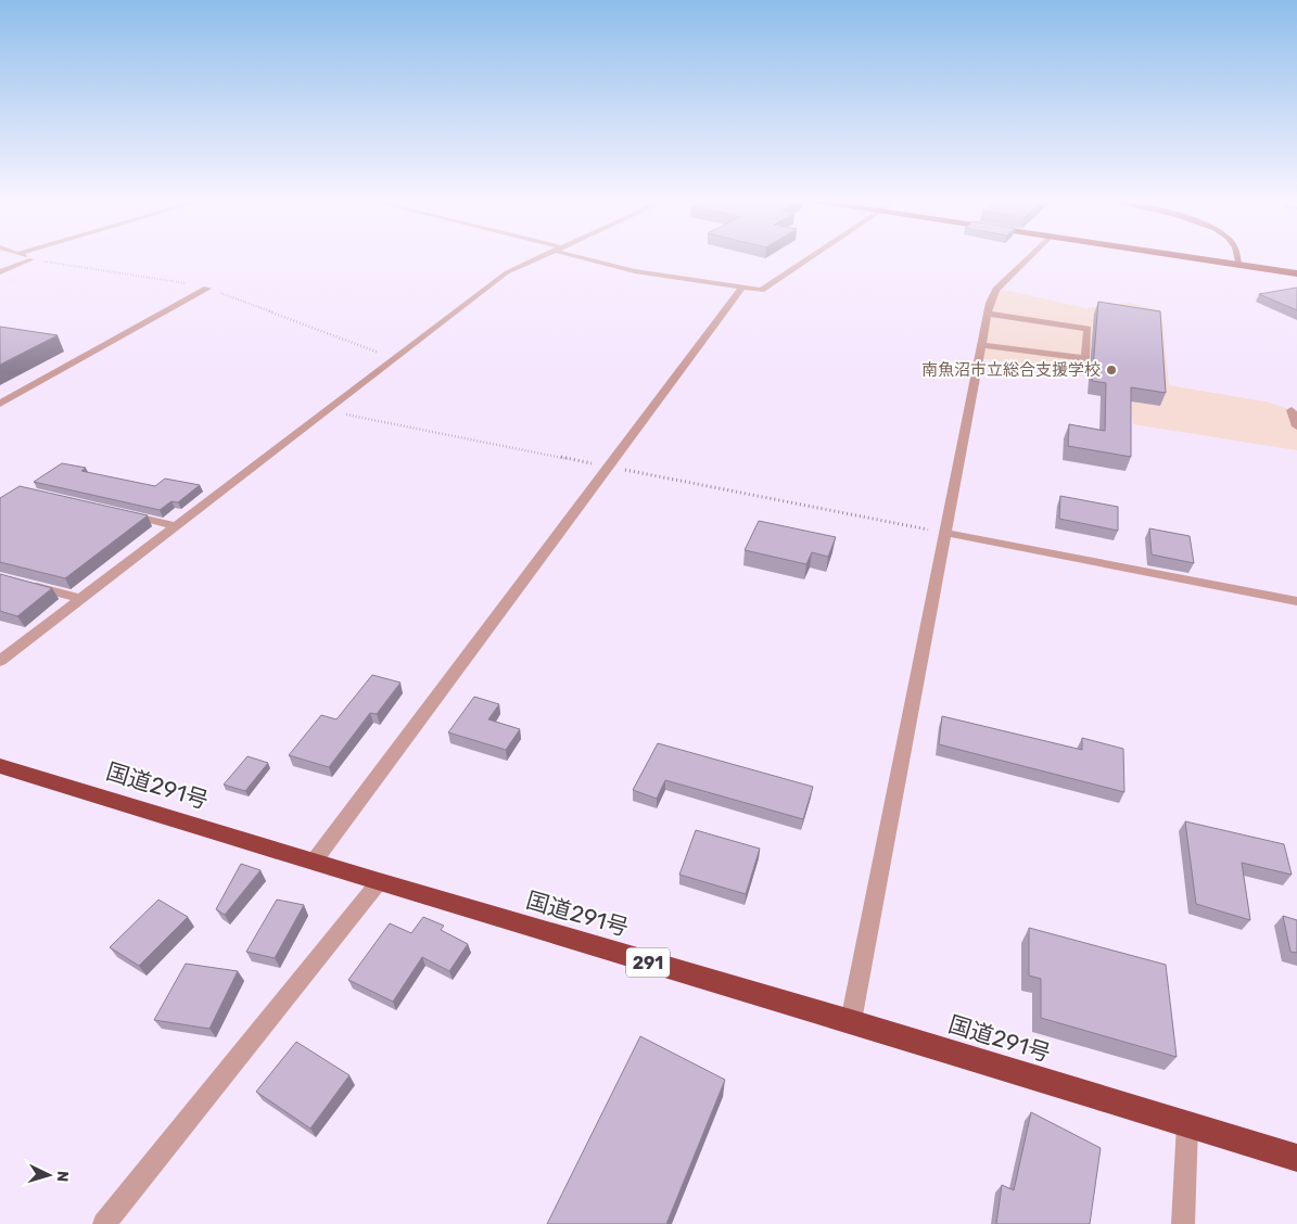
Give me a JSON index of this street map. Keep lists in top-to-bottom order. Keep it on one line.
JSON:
{"streets":{"highway":["国道291号","291"]},"places":["南魚沼市立総合支援学校"],"north":"right"}
